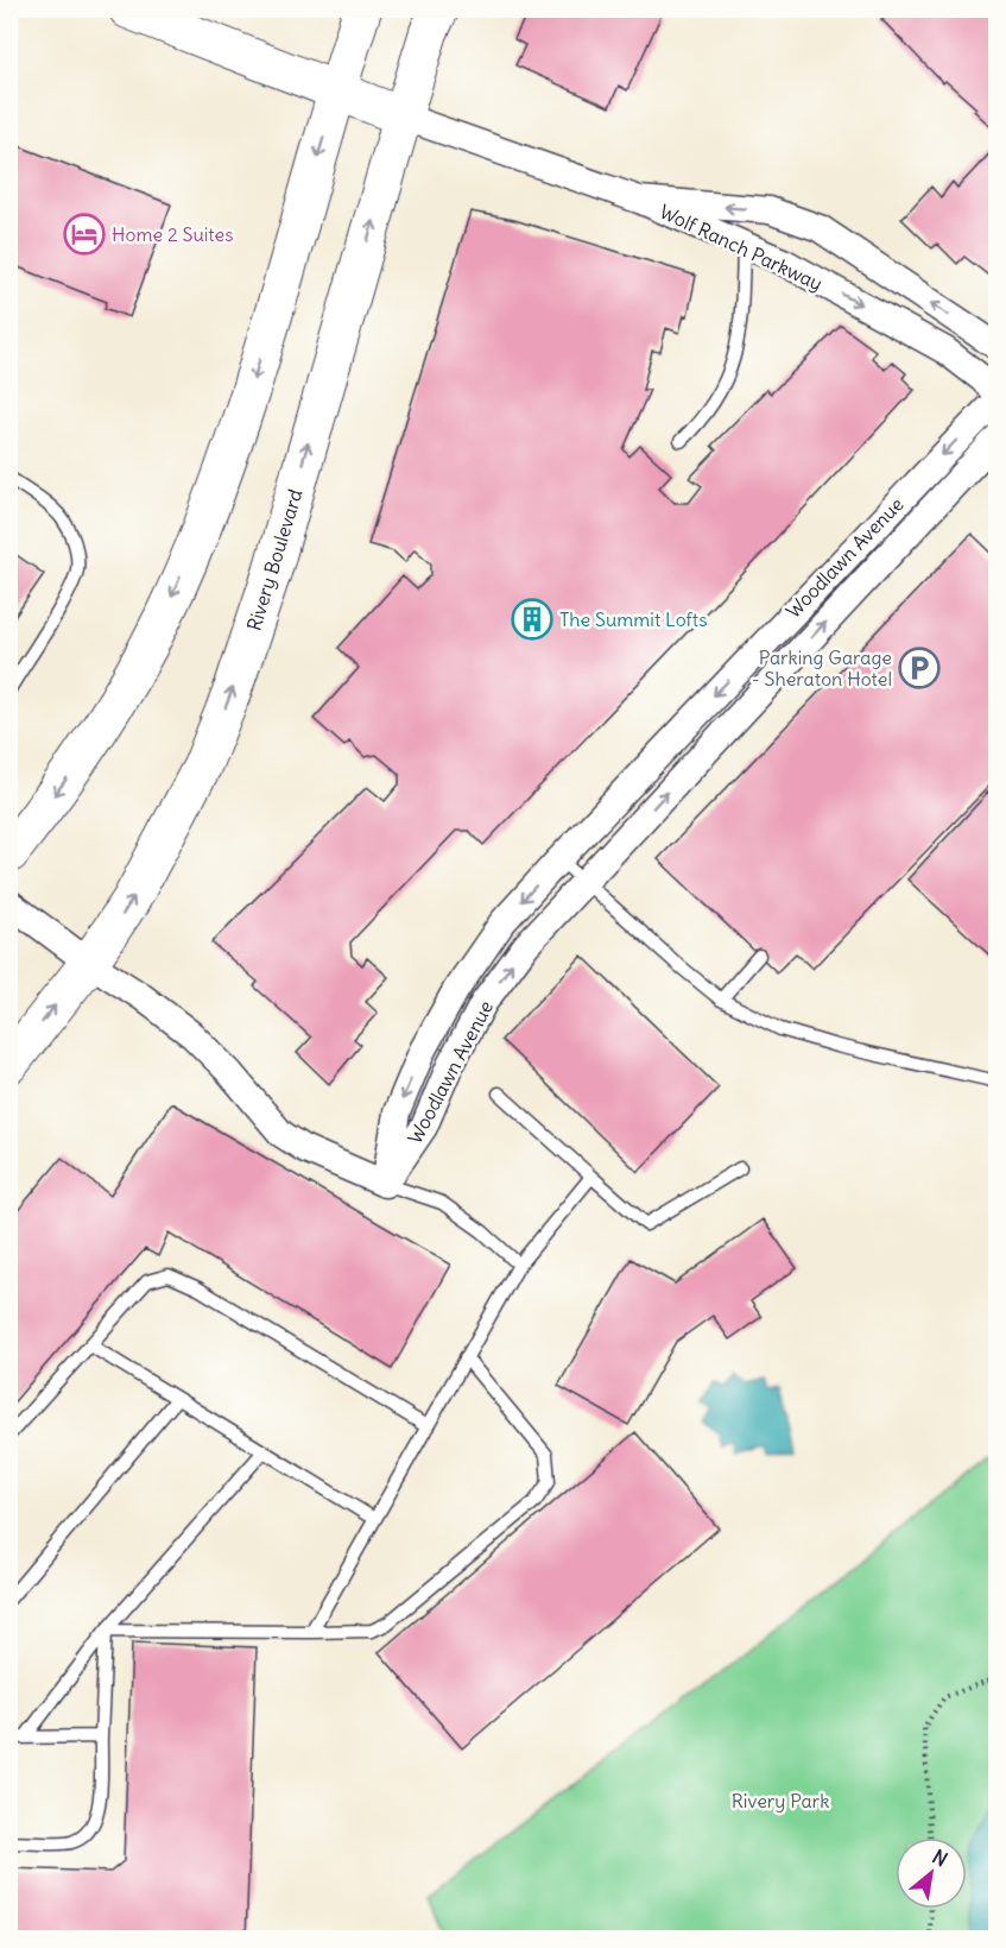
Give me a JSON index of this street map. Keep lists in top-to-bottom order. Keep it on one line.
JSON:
{"streets":{"street":["Wolf Ranch Parkway","Woodlawn Avenue","Rivery Boulevard"]},"crossings":[["Wolf Ranch Parkway","Woodlawn Avenue"]],"parks":["Rivery Park"],"places":{"hotel":["Home 2 Suites"],"building":["The Summit Lofts"],"parking":["Parking Garage - Sheraton Hotel"]},"north":"top right"}
